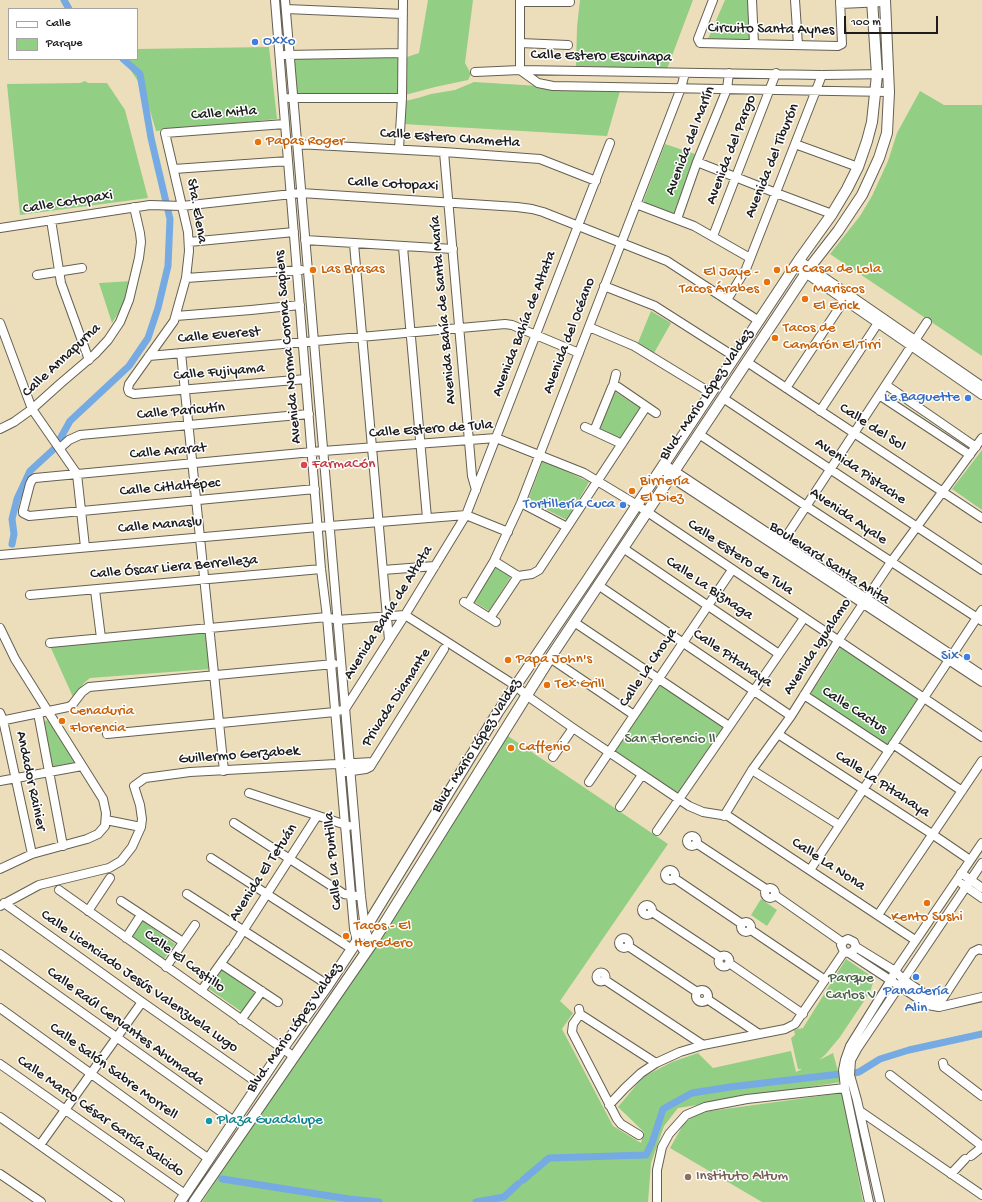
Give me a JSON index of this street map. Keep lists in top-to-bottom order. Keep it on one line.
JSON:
{"streets":{"main road":["Blvd. Mario López Valdez"],"street":["Circuito Santa Aynes","Calle Estero Escuinapa","Calle Mitla","Calle Estero Chametla","Avenida del Marlín","Avenida del Pargo","Avenida del Tiburón","Calle Cotopaxi","Sta. Elena","Avenida Bahía de Santa María","Avenida Bahía de Altata","Calle Everest","Avenida del Océano","Avenida Norma Corona Sapiens","Calle Annapurna","Calle Fujiyama","Calle Paricutín","Calle del Sol","Calle Estero de Tula","Calle Ararat","Avenida Pistache","Calle Citlaltépec","Avenida Ayale","Calle Manaslu","Boulevard Santa Anita","Calle Óscar Liera Berrelleza","Calle La Biznaga","Avenida Igualamo","Calle Pitahaya","Calle La Choya","Privada Diamante","Calle Cactus","Guillermo Gerzabek","Andador Rainier","Calle La Pitahaya","Calle La Puntilla","Calle La Nona","Avenida El Tetuán","Calle El Castillo","Calle Licenciado Jesús Valenzuela Lugo","Calle Raúl Cervantes Ahumada","Calle Salón Sabre Morrell","Calle Marco César García Salcido"]},"crossings":[["Calle Estero Escuinapa","Avenida del Marlín"],["Calle Estero Escuinapa","Avenida del Pargo"],["Calle Estero Escuinapa","Avenida del Tiburón"],["Calle Estero Escuinapa","Avenida del Océano"],["Calle Estero Escuinapa","Blvd. Mario López Valdez"],["Calle Mitla","Sta. Elena"],["Calle Mitla","Avenida Norma Corona Sapiens"],["Calle Estero Chametla","Avenida Bahía de Santa María"],["Calle Estero Chametla","Avenida Bahía de Altata"],["Calle Estero Chametla","Avenida Norma Corona Sapiens"],["Avenida del Tiburón","Calle Cotopaxi"],["Calle Cotopaxi","Sta. Elena"],["Calle Cotopaxi","Avenida Bahía de Santa María"],["Calle Cotopaxi","Avenida Bahía de Altata"],["Calle Cotopaxi","Avenida del Océano"],["Calle Cotopaxi","Avenida Norma Corona Sapiens"],["Calle Cotopaxi","Calle Annapurna"],["Calle Cotopaxi","Blvd. Mario López Valdez"],["Sta. Elena","Calle Everest"],["Sta. Elena","Calle Fujiyama"],["Avenida Bahía de Santa María","Avenida Bahía de Altata"],["Avenida Bahía de Santa María","Calle Everest"],["Avenida Bahía de Santa María","Calle Estero de Tula"],["Avenida Bahía de Altata","Calle Everest"],["Avenida Bahía de Altata","Avenida Norma Corona Sapiens"],["Avenida Bahía de Altata","Calle Estero de Tula"],["Avenida Bahía de Altata","Calle Manaslu"],["Avenida Bahía de Altata","Calle La Nona"],["Calle Everest","Avenida del Océano"],["Calle Everest","Avenida Norma Corona Sapiens"],["Avenida del Océano","Calle Estero de Tula"],["Avenida Norma Corona Sapiens","Calle Fujiyama"],["Avenida Norma Corona Sapiens","Calle Paricutín"],["Avenida Norma Corona Sapiens","Calle Estero de Tula"],["Avenida Norma Corona Sapiens","Calle Ararat"],["Avenida Norma Corona Sapiens","Calle Citlaltépec"],["Avenida Norma Corona Sapiens","Calle Manaslu"],["Avenida Norma Corona Sapiens","Calle Óscar Liera Berrelleza"],["Avenida Norma Corona Sapiens","Privada Diamante"],["Avenida Norma Corona Sapiens","Guillermo Gerzabek"],["Avenida Norma Corona Sapiens","Calle La Puntilla"],["Blvd. Mario López Valdez","Calle del Sol"],["Blvd. Mario López Valdez","Calle Estero de Tula"],["Blvd. Mario López Valdez","Avenida Pistache"],["Blvd. Mario López Valdez","Avenida Ayale"],["Blvd. Mario López Valdez","Boulevard Santa Anita"],["Blvd. Mario López Valdez","Calle La Biznaga"],["Blvd. Mario López Valdez","Calle Pitahaya"],["Blvd. Mario López Valdez","Calle La Puntilla"],["Blvd. Mario López Valdez","Calle La Nona"],["Blvd. Mario López Valdez","Calle El Castillo"],["Blvd. Mario López Valdez","Calle Licenciado Jesús Valenzuela Lugo"],["Blvd. Mario López Valdez","Calle Raúl Cervantes Ahumada"],["Blvd. Mario López Valdez","Calle Salón Sabre Morrell"],["Blvd. Mario López Valdez","Calle Marco César García Salcido"],["Calle del Sol","Avenida Igualamo"],["Calle Estero de Tula","Calle Ararat"],["Calle Estero de Tula","Avenida Igualamo"],["Calle Estero de Tula","Calle La Choya"],["Calle Ararat","Calle Citlaltépec"],["Avenida Pistache","Avenida Igualamo"],["Avenida Ayale","Avenida Igualamo"],["Boulevard Santa Anita","Avenida Igualamo"],["Calle La Biznaga","Calle La Choya"],["Avenida Igualamo","Calle Pitahaya"],["Avenida Igualamo","Calle Cactus"],["Avenida Igualamo","Calle La Pitahaya"],["Avenida Igualamo","Calle La Nona"],["Calle Pitahaya","Calle La Choya"],["Calle La Choya","Calle La Nona"],["Privada Diamante","Guillermo Gerzabek"],["Privada Diamante","Calle La Puntilla"],["Guillermo Gerzabek","Calle La Puntilla"],["Avenida El Tetuán","Calle El Castillo"]],"parks":["San Florencio ll","Parque Carlos V"],"places":["Oxxo","Papas Roger","Las Brasas","La Casa de Lola","El Jaye - Tacos Árabes","Mariscos El Erick","Tacos de Camarón El Tirri","Le Baguette","FarmaCón","Birriería El Diez","Tortillería Cuca","Six","Papa John's","Tex Grill","Cenaduria Florencia","Caffenio","Kento Sushi","Tacos - El Heredero","Panadería Alin","Plaza Guadalupe","Instituto Altum"],"legend":["Calle","Parque"],"scale_bar":"100 m"}
